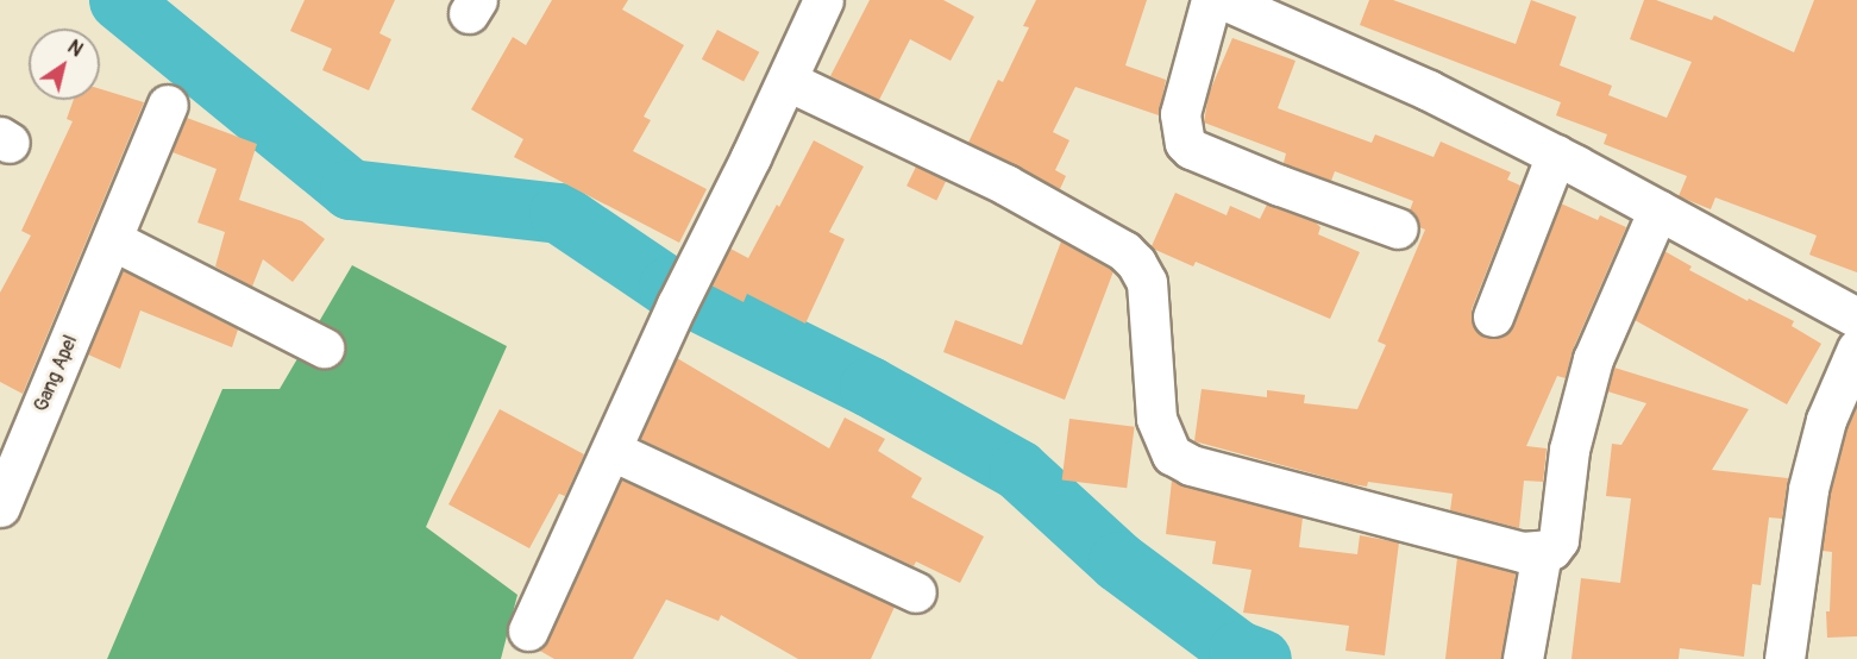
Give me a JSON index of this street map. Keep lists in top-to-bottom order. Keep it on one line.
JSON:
{"streets":{"street":["Gang Apel"]},"north":"top right"}
